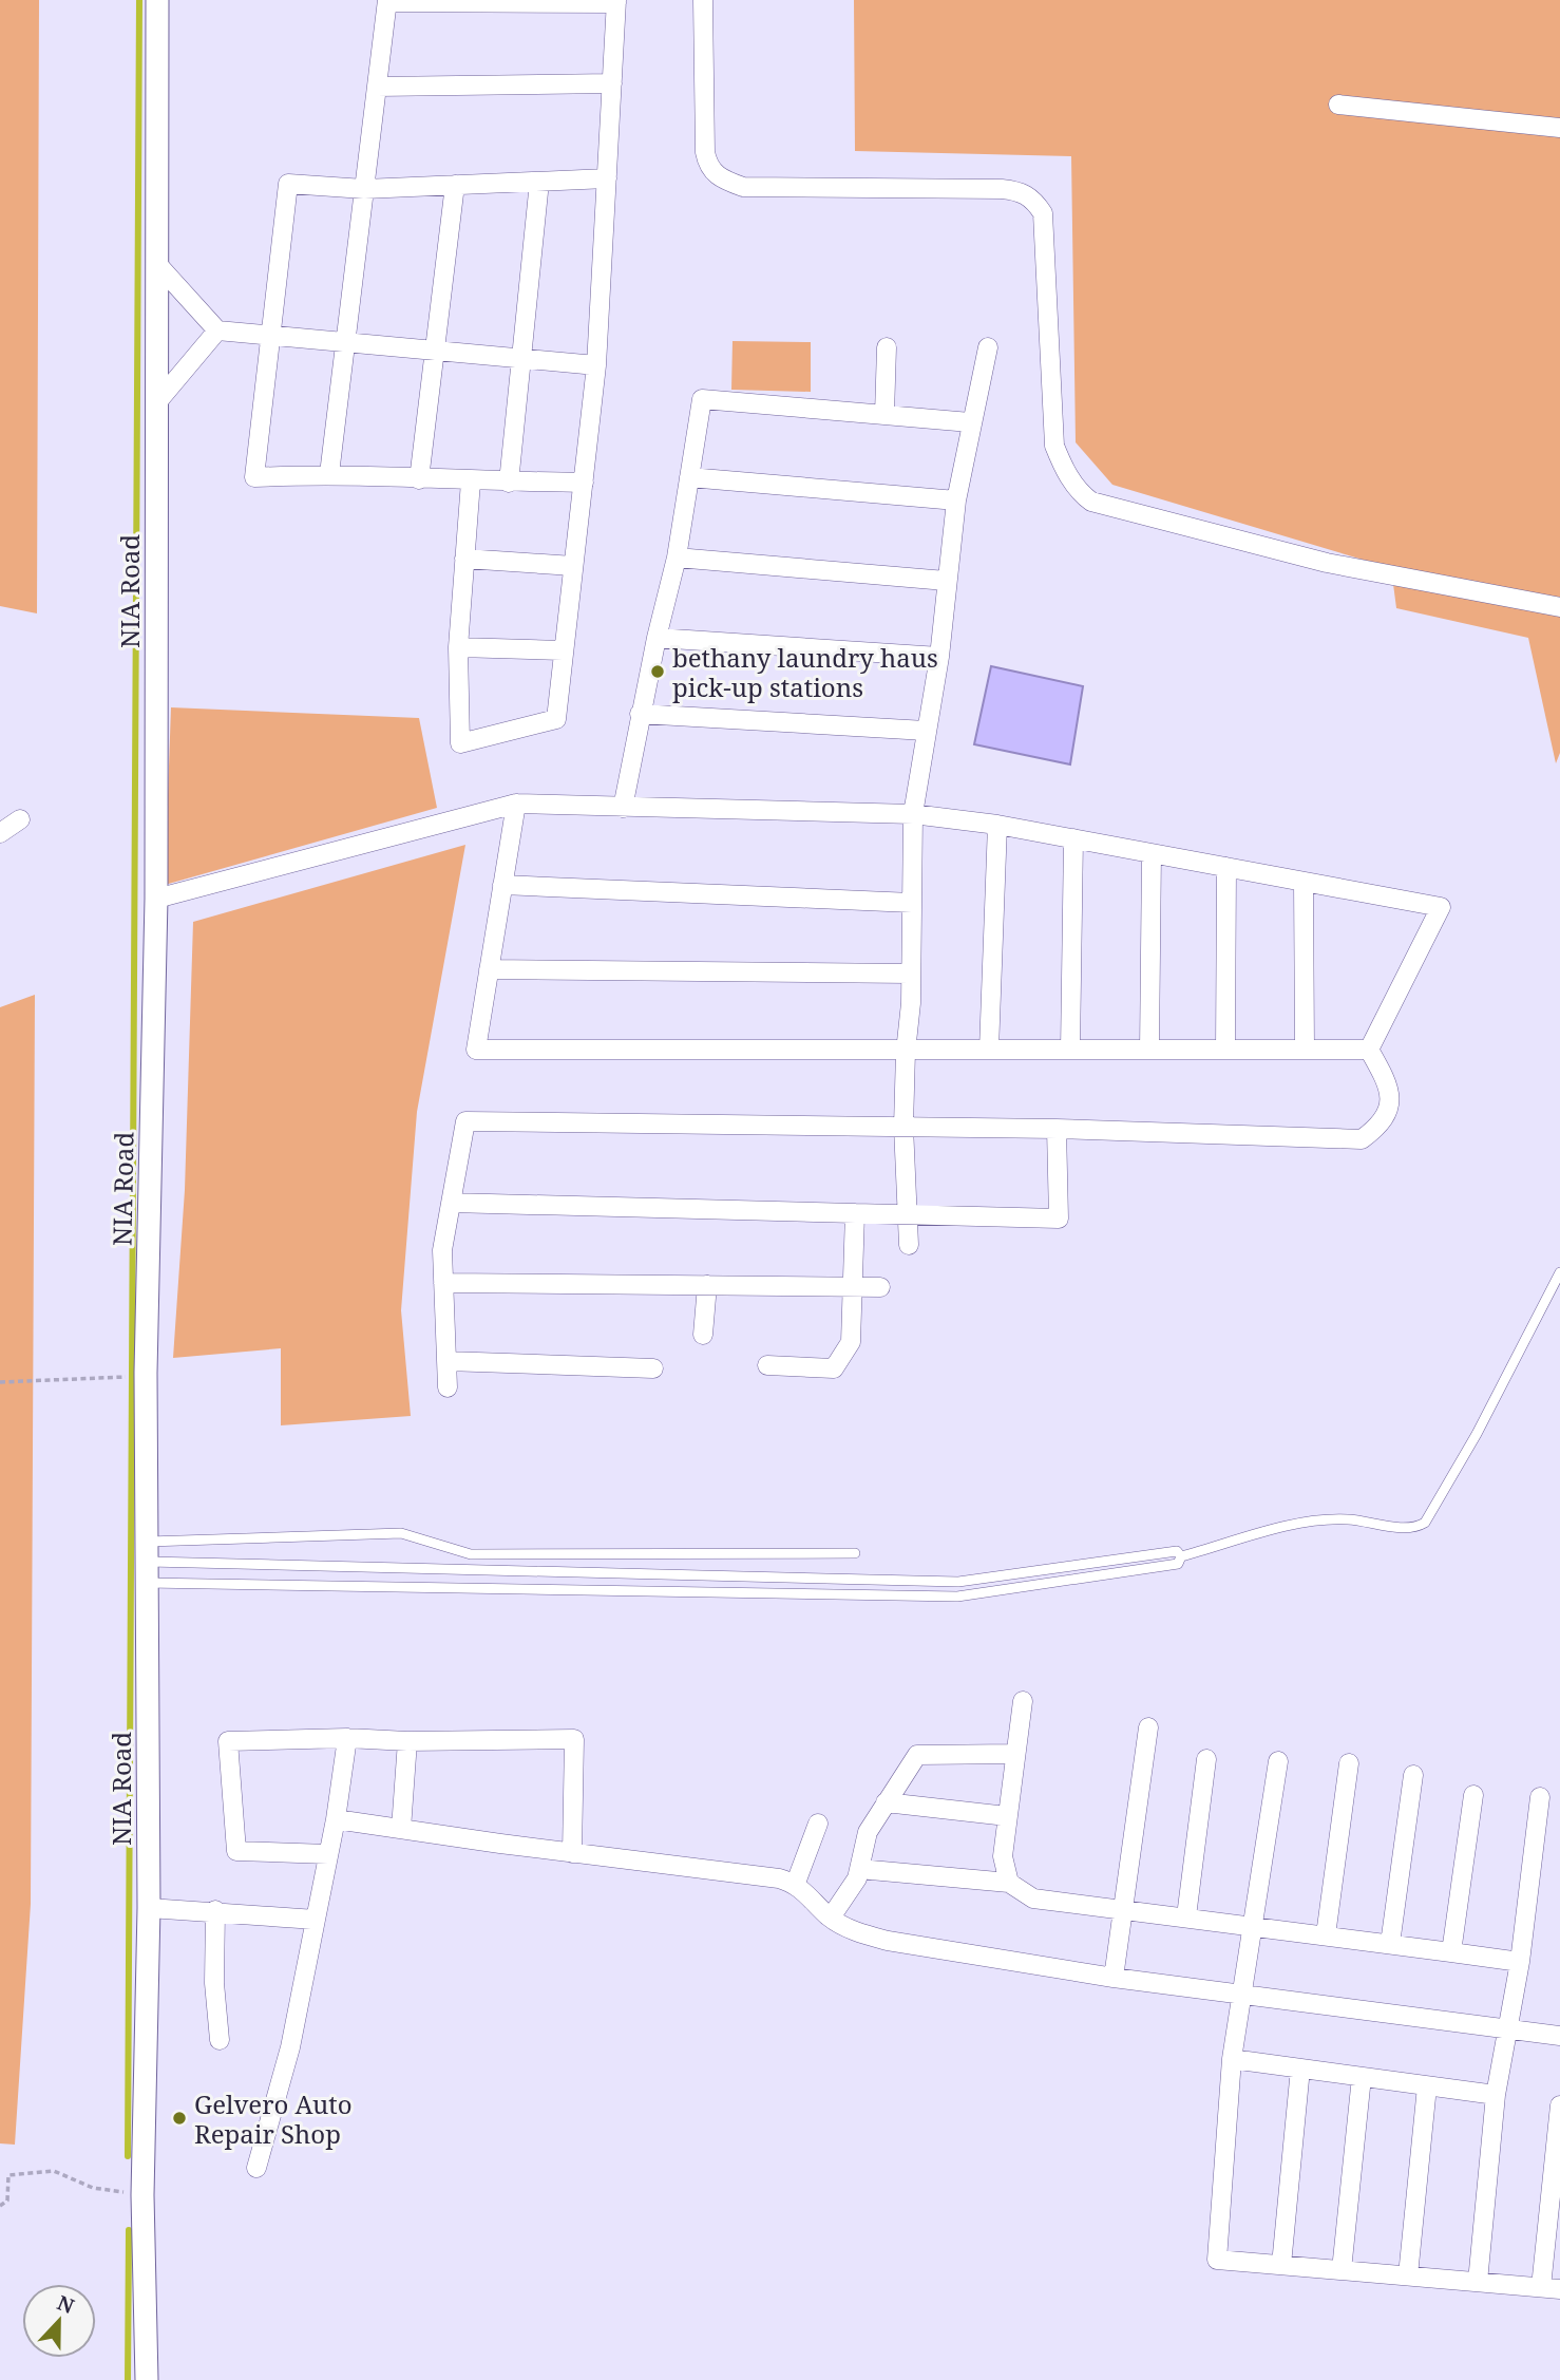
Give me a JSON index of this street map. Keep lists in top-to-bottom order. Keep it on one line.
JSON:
{"streets":{"street":["NIA Road"]},"places":["bethany laundry haus pick-up stations","Gelvero Auto Repair Shop"],"north":"top"}
